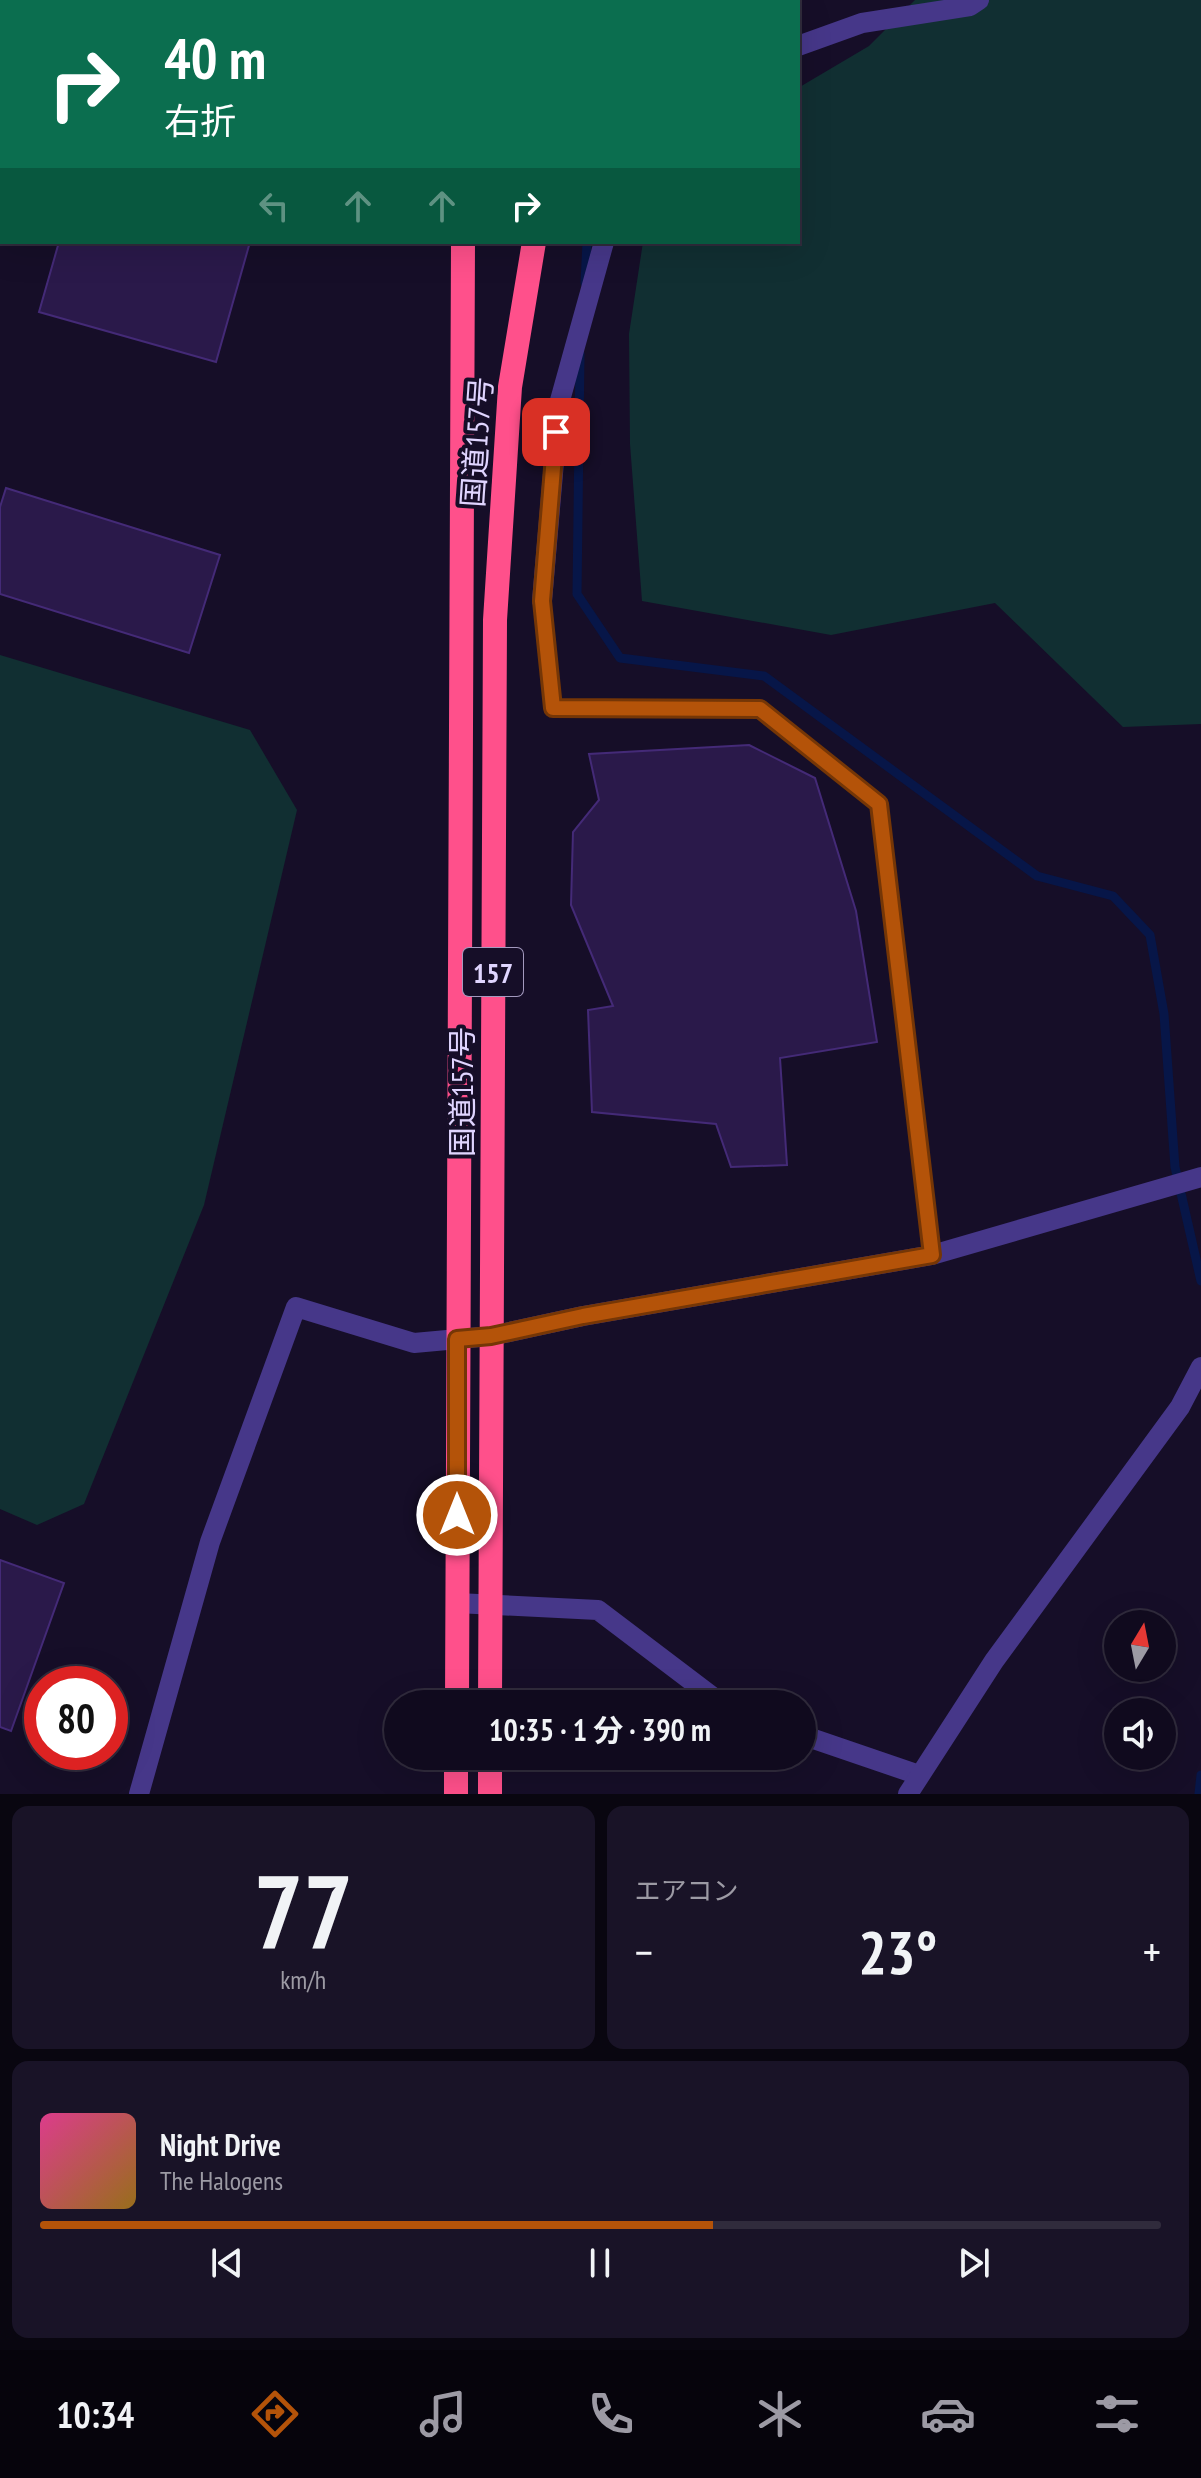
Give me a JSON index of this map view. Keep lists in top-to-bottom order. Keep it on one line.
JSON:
{"streets":{"highway":["国道157号","157"]},"north":"top","page":{"turn":["40 m","右折"],"limit":"80","trip":"10:35 · 1 分 · 390 m","tile":[["77","km/h"],"エアコン"],"heat":["−","23°","+"],"song":["Night Drive","The Halogens"],"tabs":"10:34"}}
